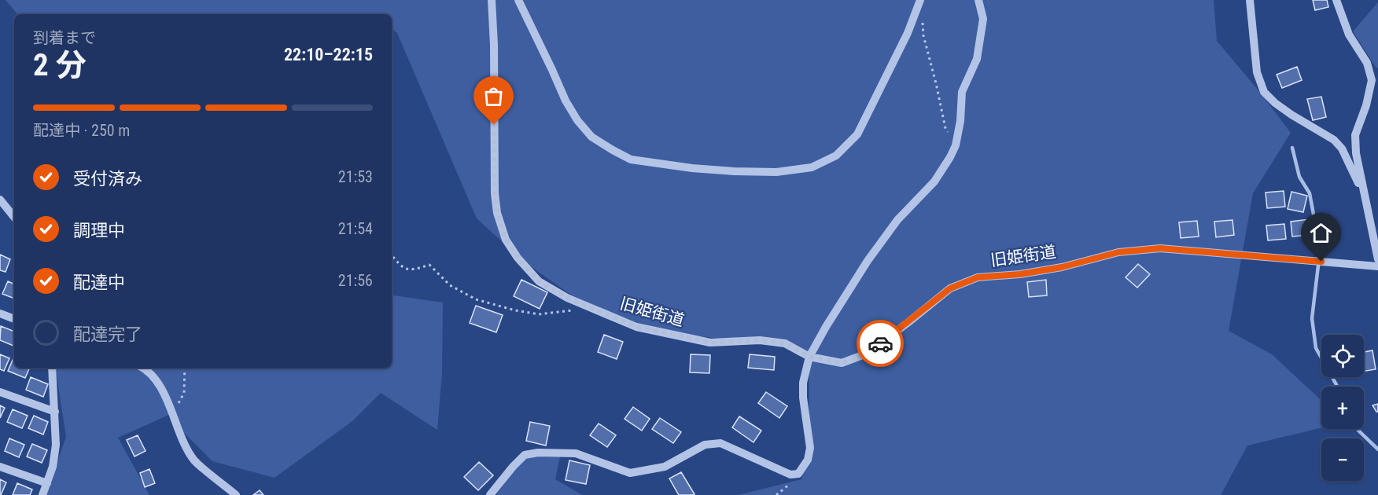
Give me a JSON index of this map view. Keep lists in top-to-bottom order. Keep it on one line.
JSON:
{"streets":{"street":["旧姫街道"]},"page":{"heading":["2 分","到着まで","22:10–22:15"],"bar":"配達中 · 250 m","list":[["受付済み","21:53"],["調理中","21:54"],["配達中","21:56"],"配達完了"],"map_buttons":["+","−"]}}
